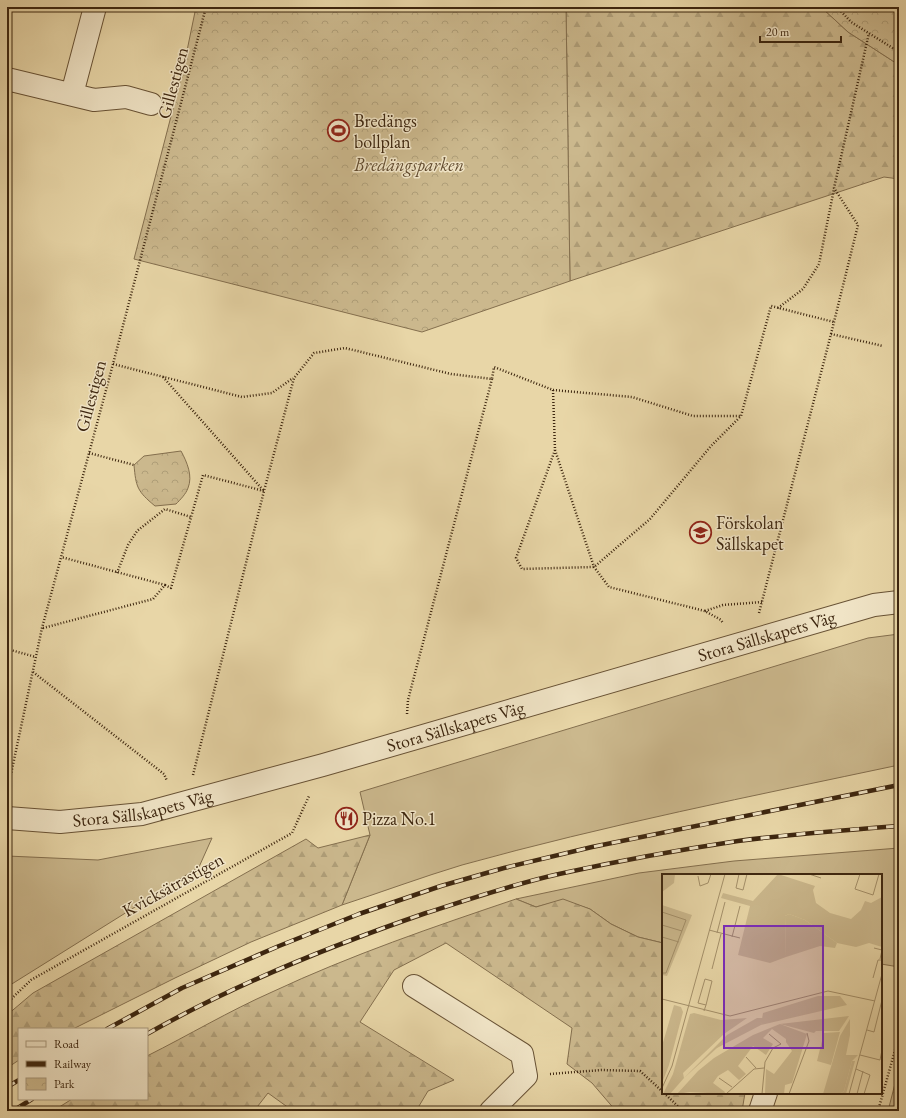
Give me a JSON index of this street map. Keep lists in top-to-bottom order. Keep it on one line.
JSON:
{"streets":{"street":["Stora Sällskapets Väg"],"path":["Gillestigen","Kvicksätrastigen"]},"crossings":[["Stora Sällskapets Väg","Kvicksätrastigen"]],"parks":["Bredängsparken"],"places":{"sports":["Bredängs bollplan"],"school or university":["Förskolan Sällskapet"],"restaurant":["Pizza No.1"]},"legend":["Road","Railway","Park"],"scale_bar":"20 m"}
